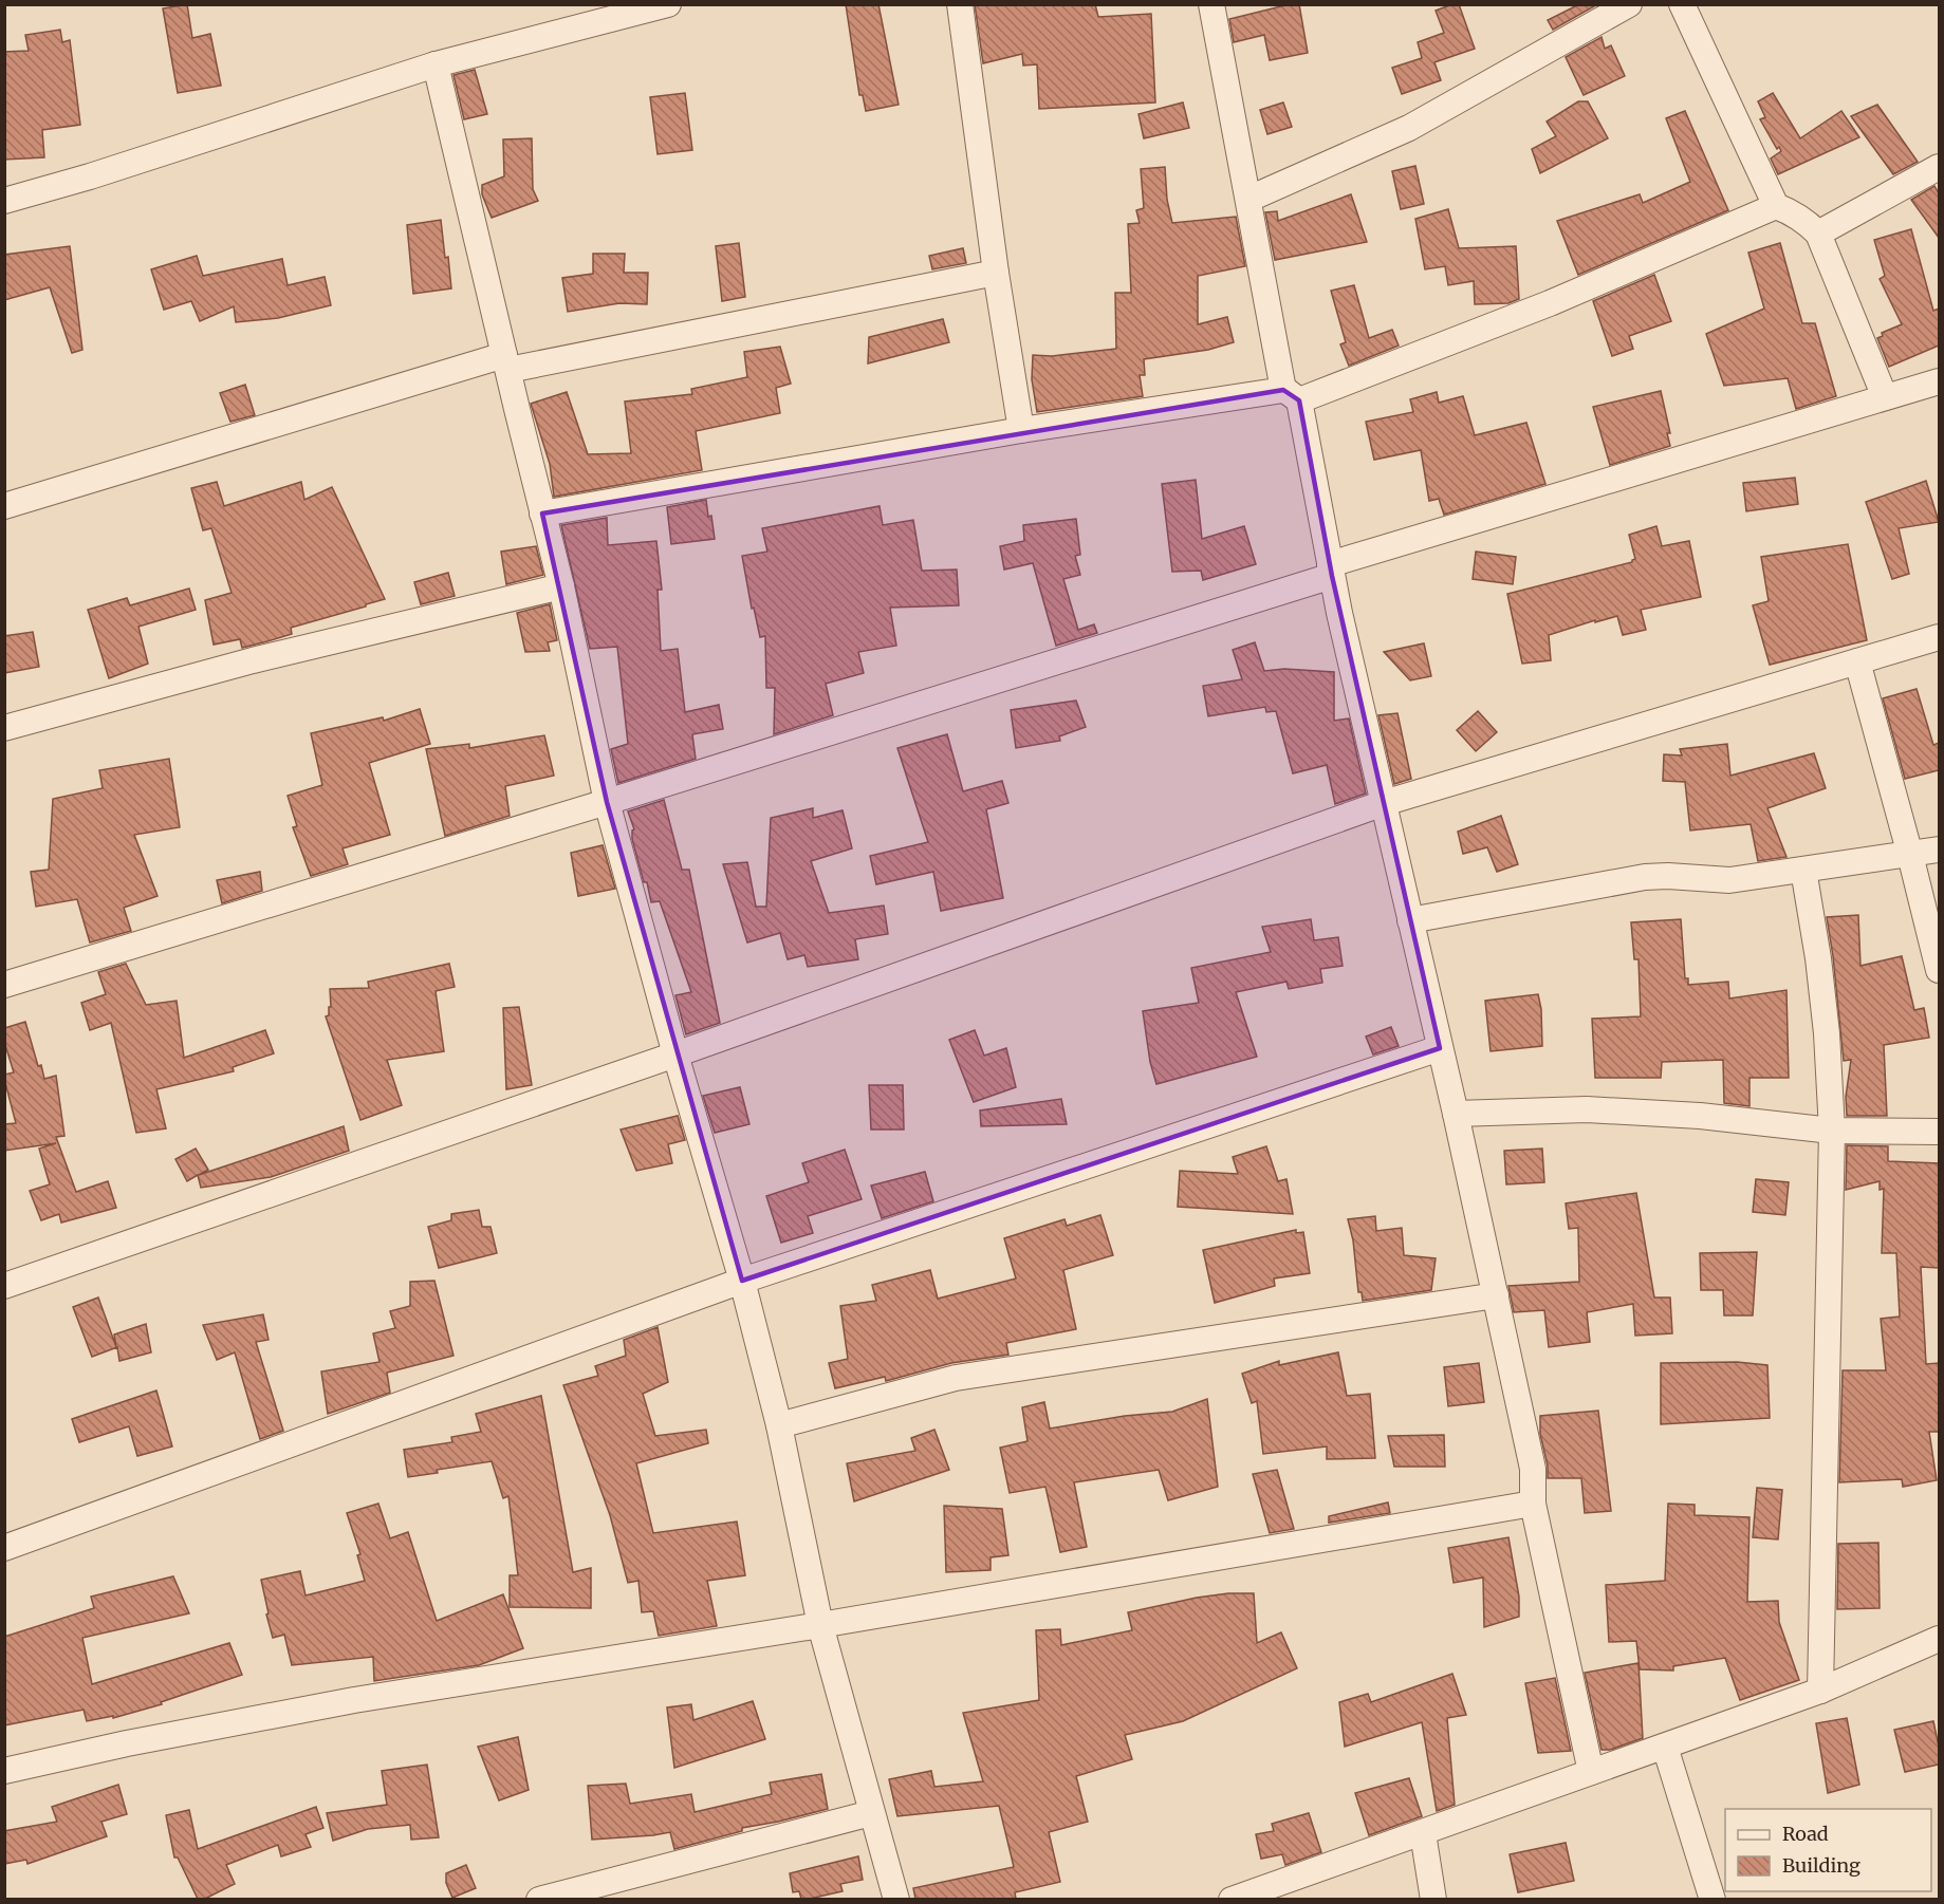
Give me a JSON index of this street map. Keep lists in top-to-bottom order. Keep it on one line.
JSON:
{"legend":["Road","Building"]}
